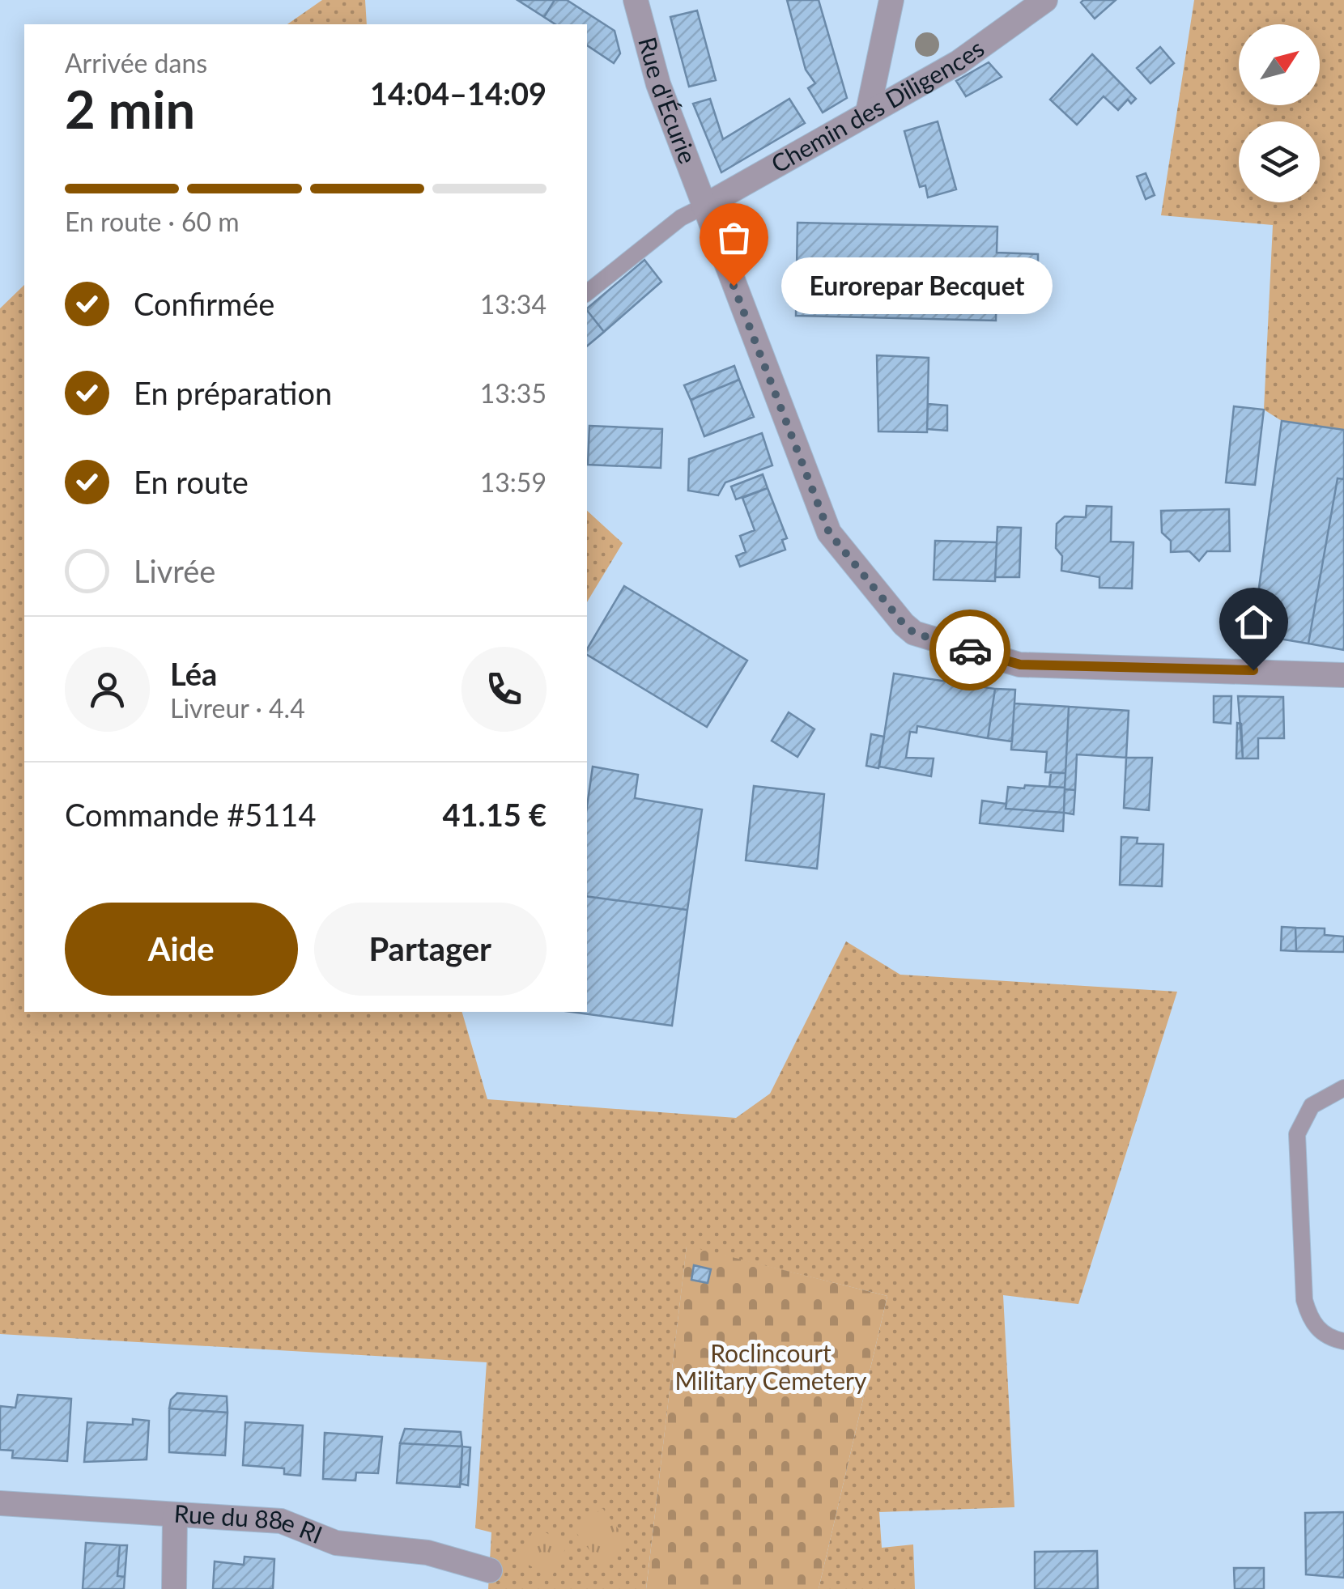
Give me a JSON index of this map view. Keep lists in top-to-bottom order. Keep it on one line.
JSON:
{"streets":{"street":["Rue d'Écurie","Chemin des Diligences","Rue du 88e RI"]},"crossings":[["Rue d'Écurie","Chemin des Diligences"]],"parks":["Roclincourt Military Cemetery"],"places":["Eurorepar Becquet"],"north":"top right","page":{"heading":["2 min","Arrivée dans","14:04–14:09"],"panel":["Léa","Livreur · 4.4","Commande #5114","41.15 €"],"bar":"En route · 60 m","bubble":"Eurorepar Becquet","list":[["Confirmée","13:34"],["En préparation","13:35"],["En route","13:59"],"Livrée"],"buttons":["Aide","Partager"]}}
